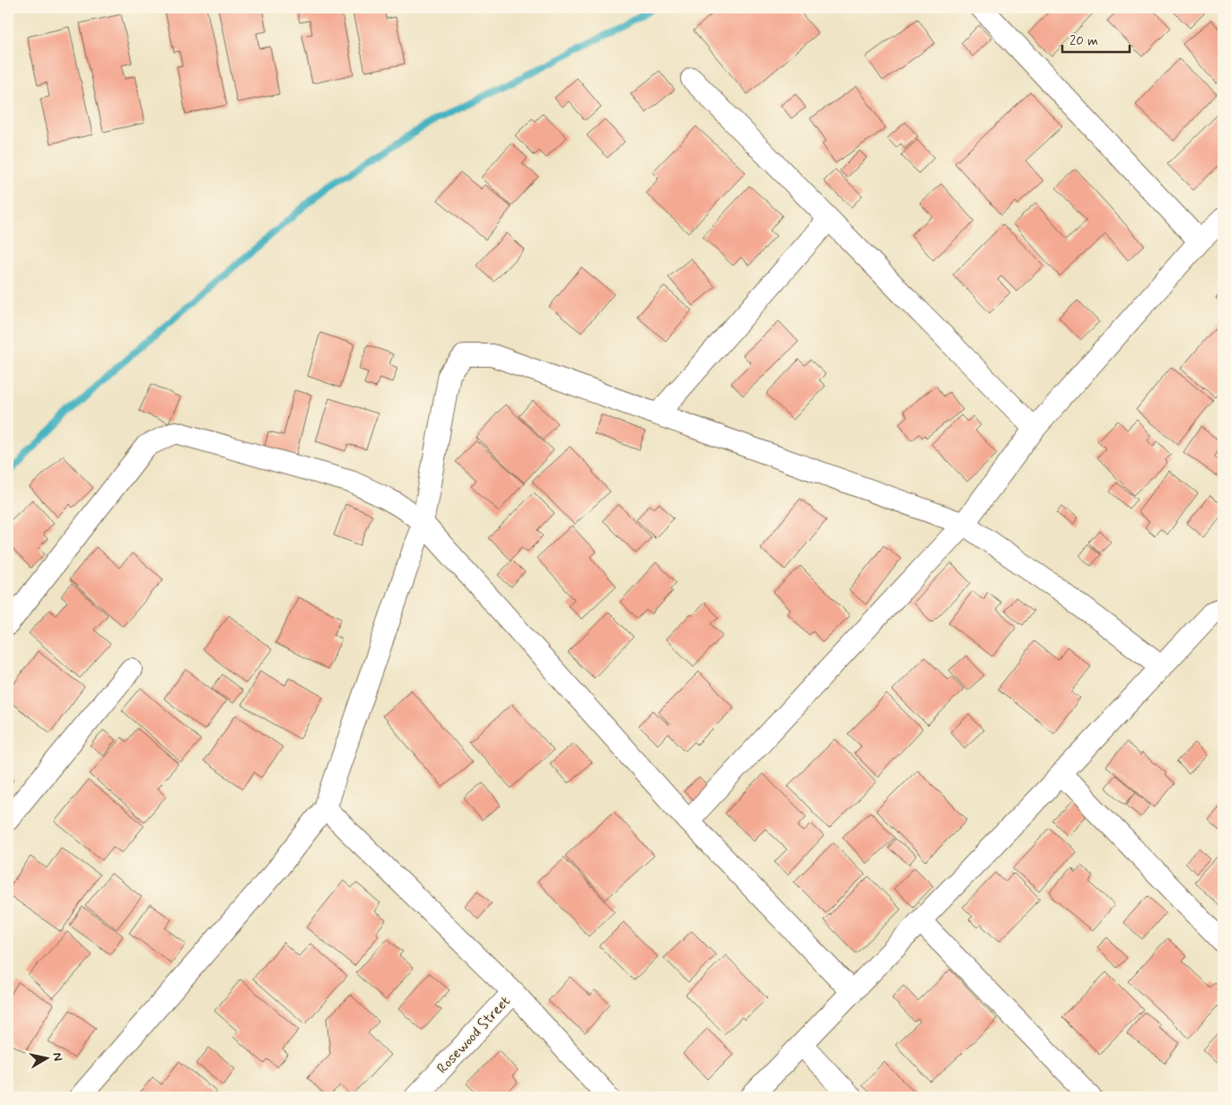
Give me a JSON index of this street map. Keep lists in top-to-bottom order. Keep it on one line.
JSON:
{"streets":{"street":["Rosewood Street"]},"scale_bar":"20 m","north":"right"}
